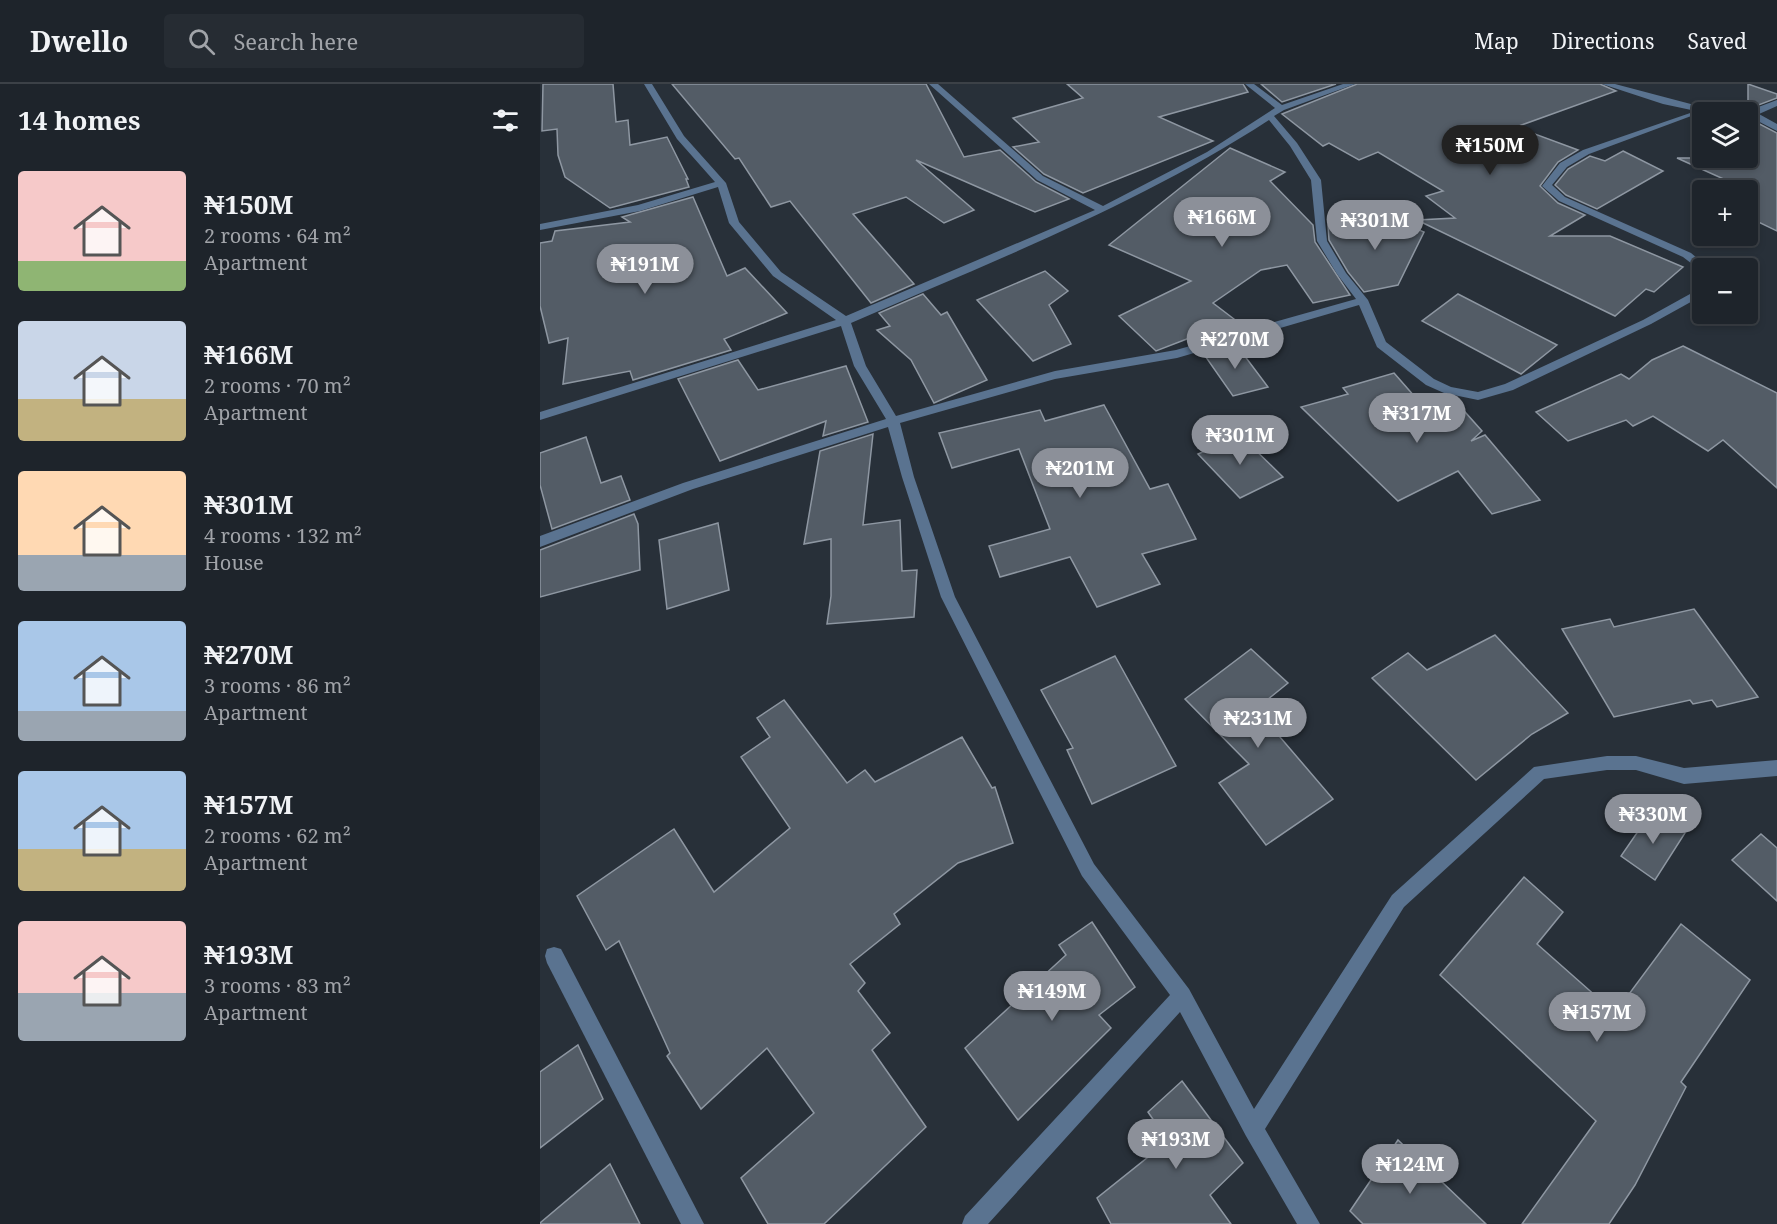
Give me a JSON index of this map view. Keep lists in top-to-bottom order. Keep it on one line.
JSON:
{"page":{"header":"Dwello","search":"Search here","nav":["Map","Directions","Saved"],"heading":"14 homes","map_buttons":["+","−"],"price":["₦150M","₦166M","₦301M","₦191M","₦270M","₦317M","₦301M","₦201M","₦231M","₦330M","₦149M","₦157M","₦193M","₦124M"],"list":[{"name":"₦150M","note":"2 rooms · 64 m² · Apartment"},{"name":"₦166M","note":"2 rooms · 70 m² · Apartment"},{"name":"₦301M","note":"4 rooms · 132 m² · House"},{"name":"₦270M","note":"3 rooms · 86 m² · Apartment"},{"name":"₦157M","note":"2 rooms · 62 m² · Apartment"},{"name":"₦193M","note":"3 rooms · 83 m² · Apartment"}]}}
